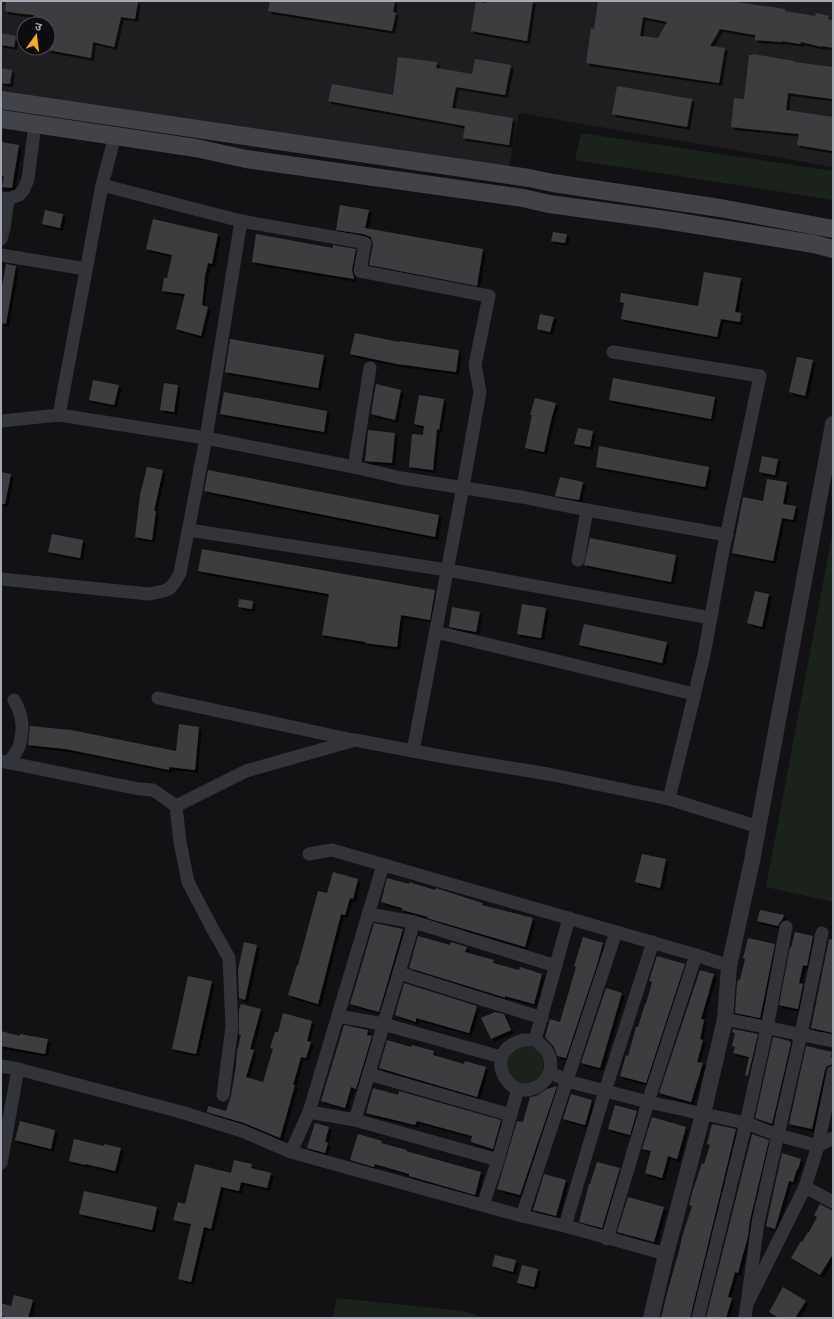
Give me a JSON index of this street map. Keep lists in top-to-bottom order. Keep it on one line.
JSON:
{"north":"top"}
